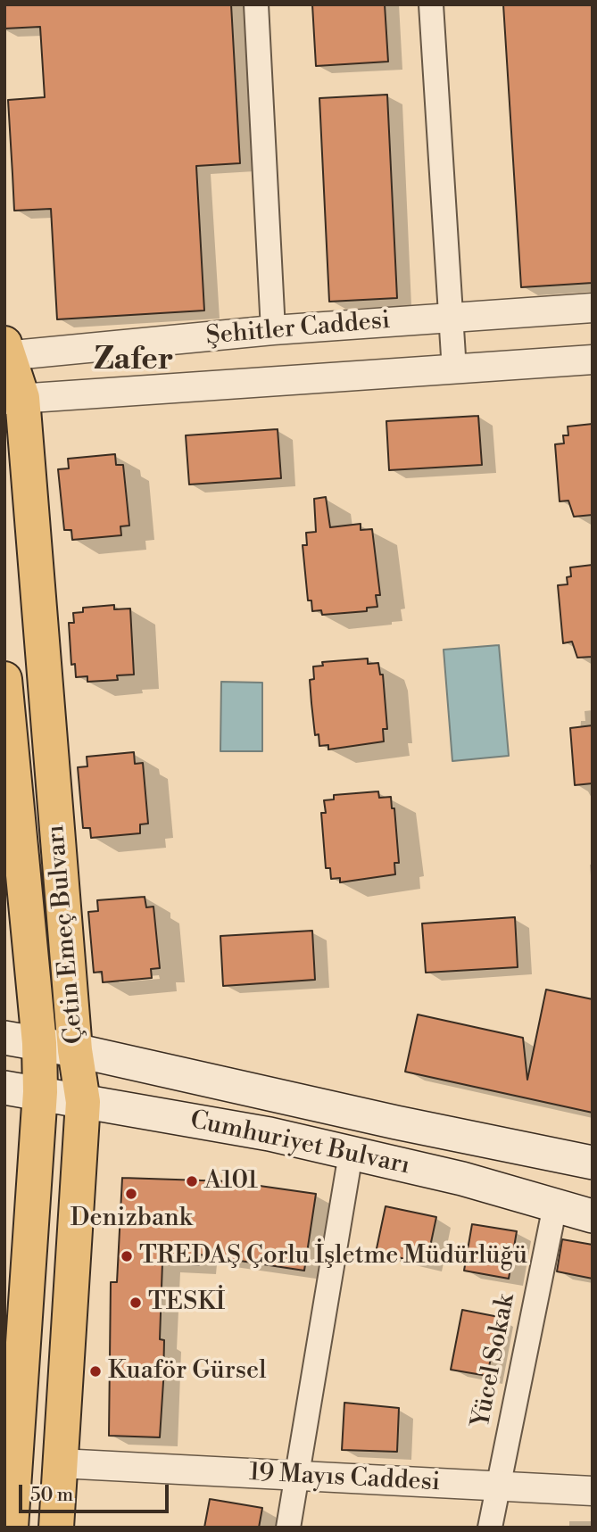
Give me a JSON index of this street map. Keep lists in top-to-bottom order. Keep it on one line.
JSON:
{"streets":{"main road":["Çetin Emeç Bulvarı","Cumhuriyet Bulvarı"],"street":["Şehitler Caddesi","Yücel Sokak","19 Mayıs Caddesi"]},"crossings":[["Şehitler Caddesi","Çetin Emeç Bulvarı"],["Çetin Emeç Bulvarı","Cumhuriyet Bulvarı"],["Çetin Emeç Bulvarı","19 Mayıs Caddesi"],["Cumhuriyet Bulvarı","Yücel Sokak"],["Yücel Sokak","19 Mayıs Caddesi"]],"districts":["Zafer"],"places":["A101","Denizbank","TREDAŞ Çorlu İşletme Müdürlüğü","TESKİ","Kuaför Gürsel"],"scale_bar":"50 m"}
